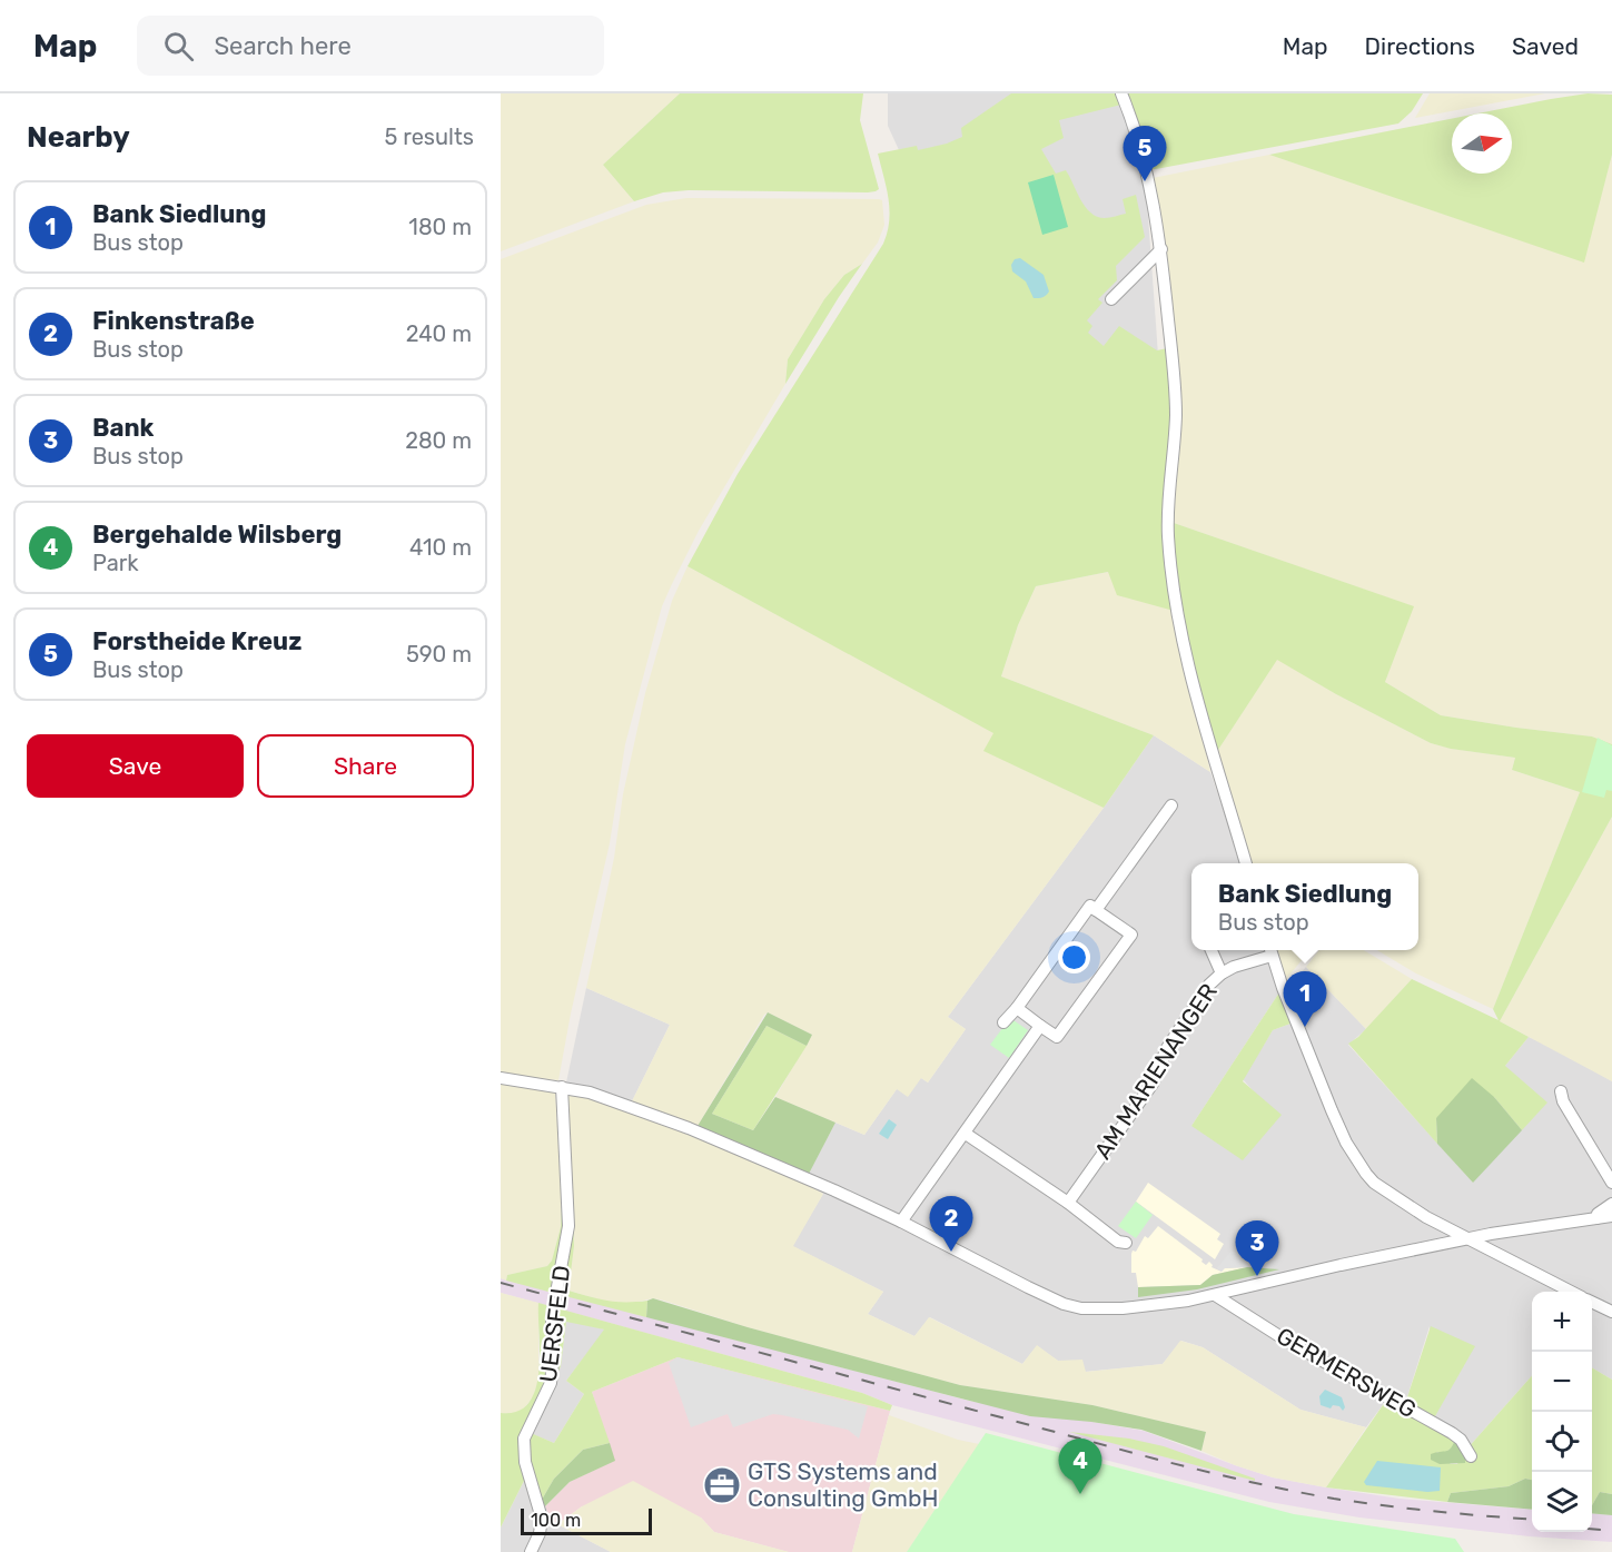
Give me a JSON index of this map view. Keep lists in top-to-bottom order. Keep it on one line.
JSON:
{"streets":{"street":["AM MARIENANGER","UERSFELD","GERMERSWEG"]},"places":{"office":["GTS Systems and Consulting GmbH"]},"scale_bar":"100 m","north":"right","page":{"header":"Map","search":"Search here","nav":["Map","Directions","Saved"],"heading":["Nearby","5 results"],"pins":["5","1","2","3","4"],"list":[{"mark":"1","name":"Bank Siedlung","note":"Bus stop","value":"180 m"},{"mark":"2","name":"Finkenstraße","note":"Bus stop","value":"240 m"},{"mark":"3","name":"Bank","note":"Bus stop","value":"280 m"},{"mark":"4","name":"Bergehalde Wilsberg","note":"Park","value":"410 m"},{"mark":"5","name":"Forstheide Kreuz","note":"Bus stop","value":"590 m"}],"buttons":["Save","Share"],"popup":["Bank Siedlung","Bus stop"],"map_buttons":["+","−"],"scale":"100 m"}}
